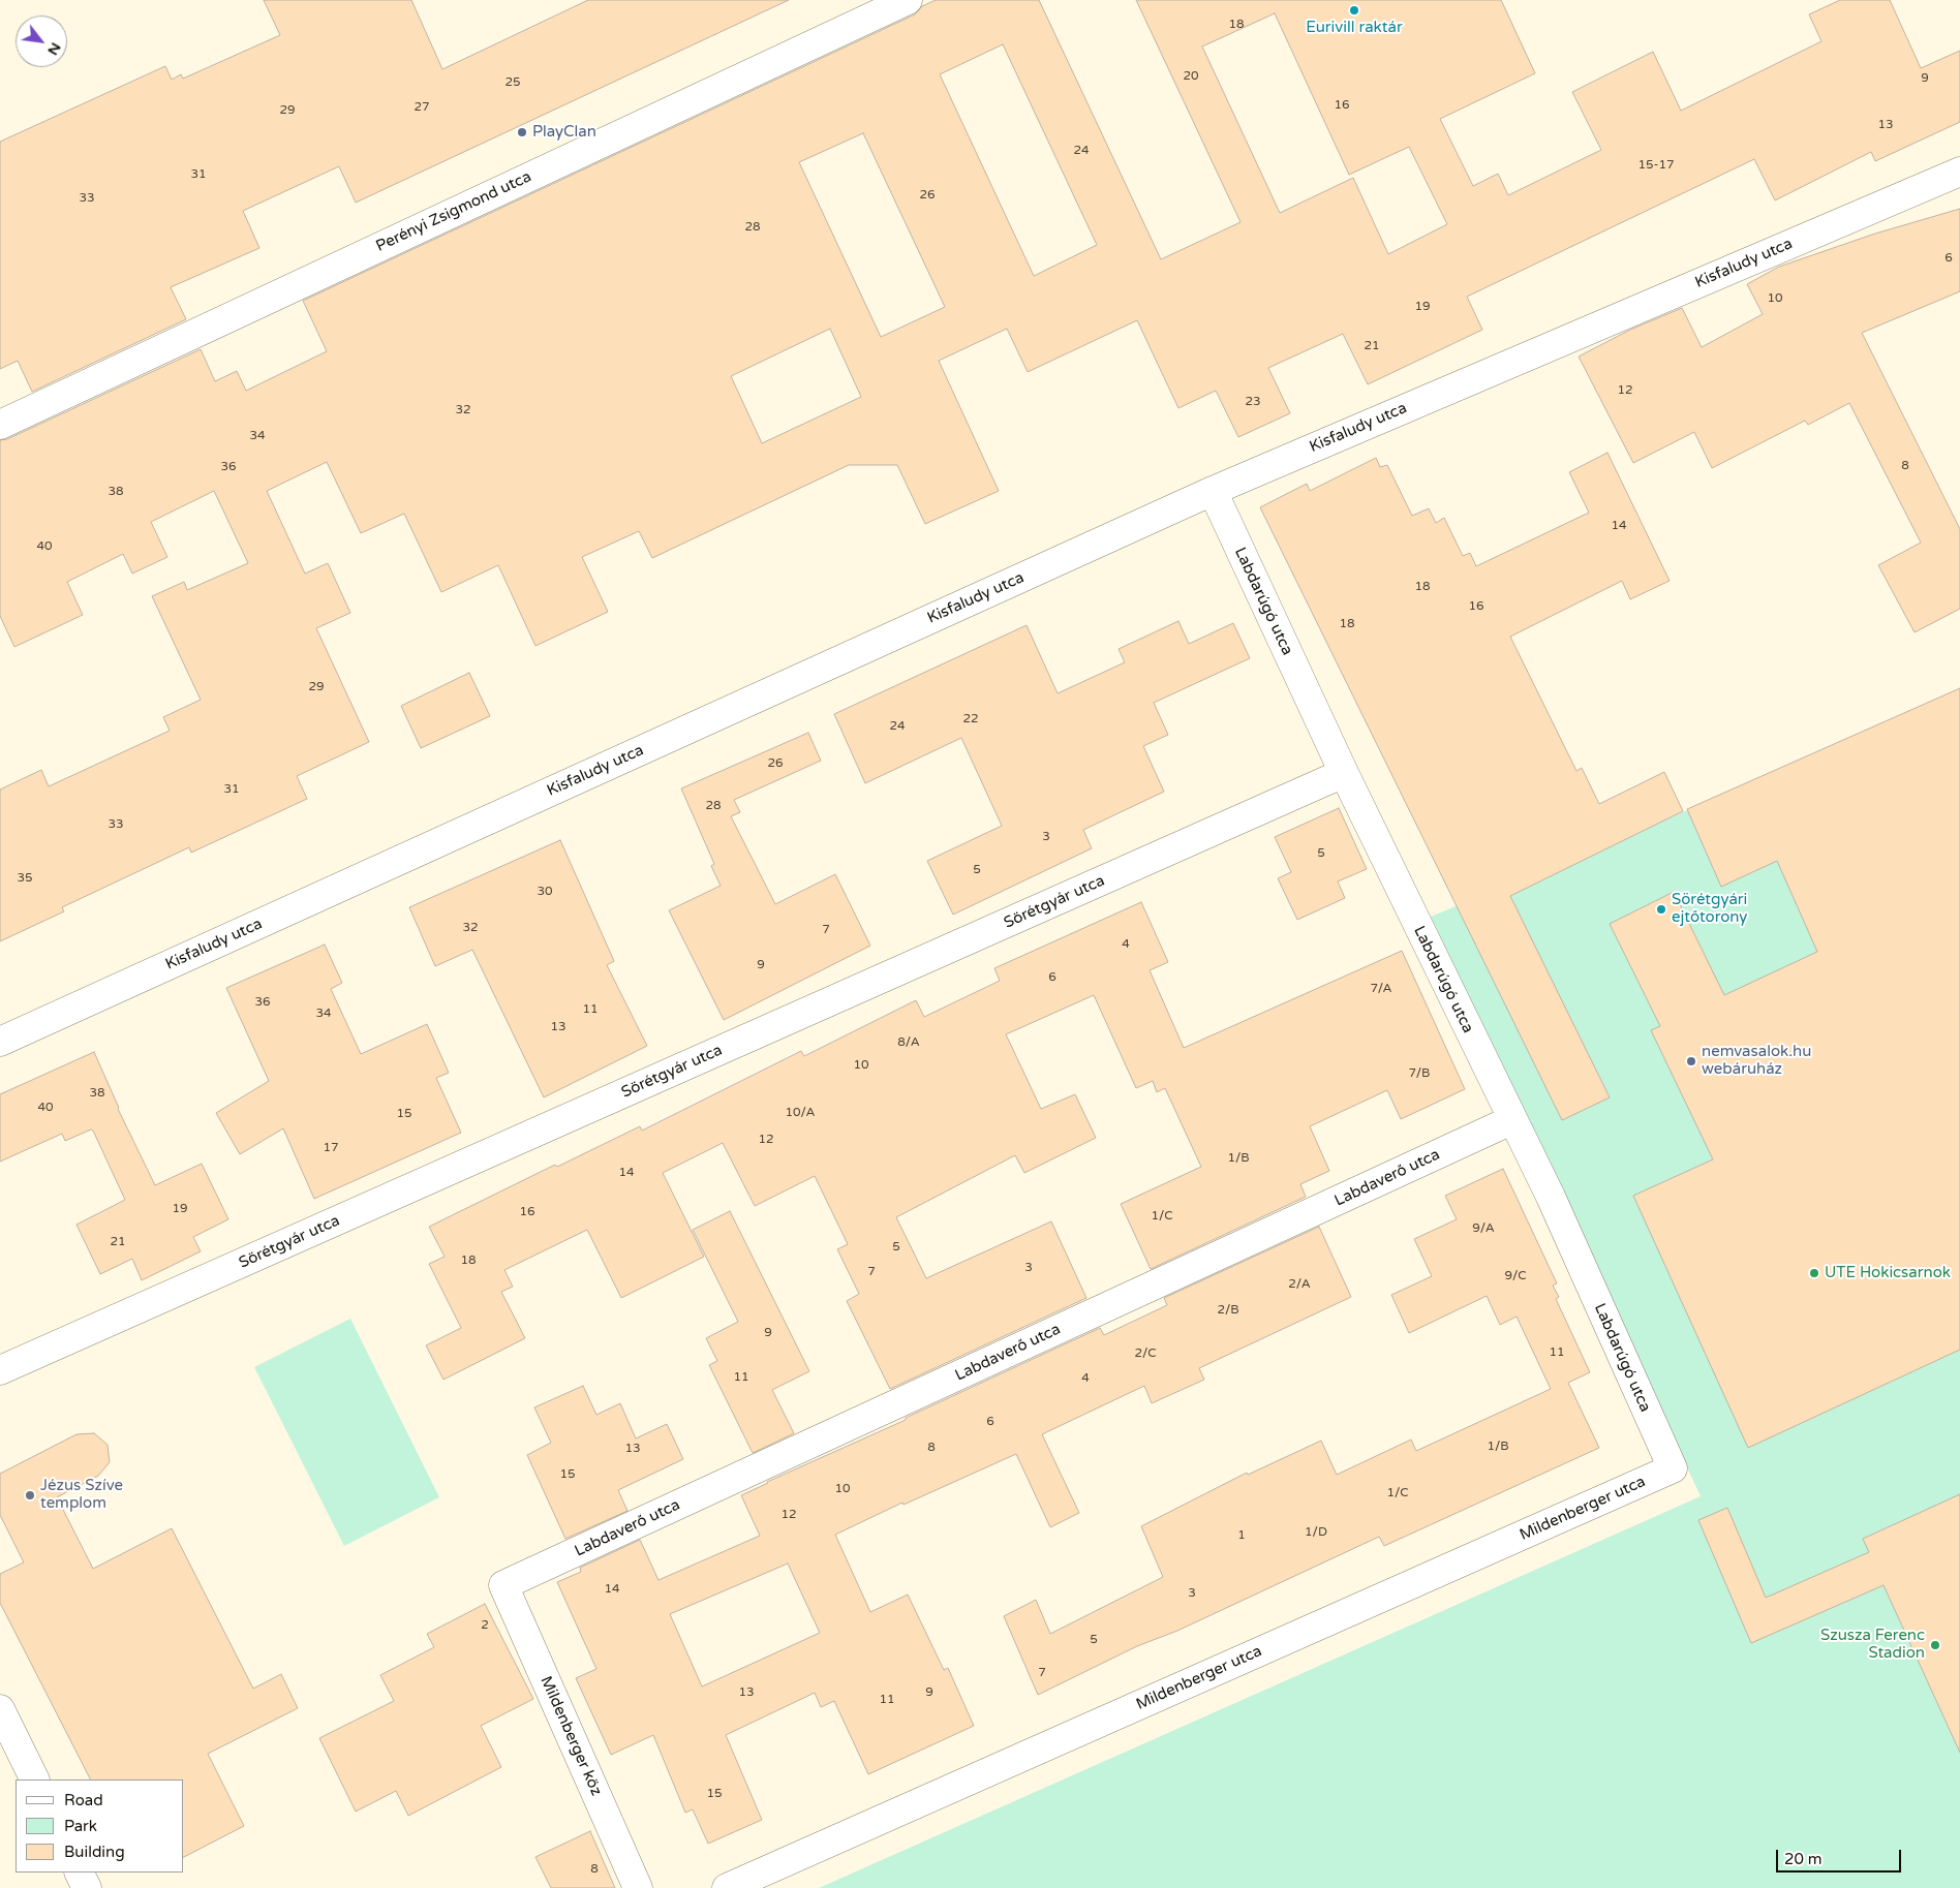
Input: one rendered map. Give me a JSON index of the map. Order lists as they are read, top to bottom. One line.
{"streets":{"street":["Perényi Zsigmond utca","Kisfaludy utca","Labdarúgó utca","Sörétgyár utca","Labdaverő utca","Mildenberger utca","Mildenberger köz"]},"crossings":[["Kisfaludy utca","Labdarúgó utca"],["Labdarúgó utca","Sörétgyár utca"],["Labdarúgó utca","Labdaverő utca"],["Labdarúgó utca","Mildenberger utca"],["Labdaverő utca","Mildenberger köz"]],"places":["Eurivill raktár","PlayClan","Sörétgyári ejtőtorony","nemvasalok.hu webáruház","UTE Hokicsarnok","Jézus Szíve templom","Szusza Ferenc Stadion"],"house_numbers":["18","20","9","25","16","27","29","13","24","15-17","31","26","33","28","6","10","19","21","12","23","32","34","8","36","38","14","40","18","16","18","29","22","24","26","31","28","33","3","5","5","35","30","32","7","4","9","6","7/A","36","11","34","13","8/A","10","7/B","38","40","10/A","15","12","17","1/B","14","19","16","1/C","9/A","21","5","18","3","7","9/C","2/A","2/B","9","11","2/C","11","4","6","1/B","8","13","15","10","1/C","12","1/D","1","14","3","2","5","7","13","9","11","15","8"],"legend":["Road","Park","Building"],"scale_bar":"20 m","north":"bottom right"}
